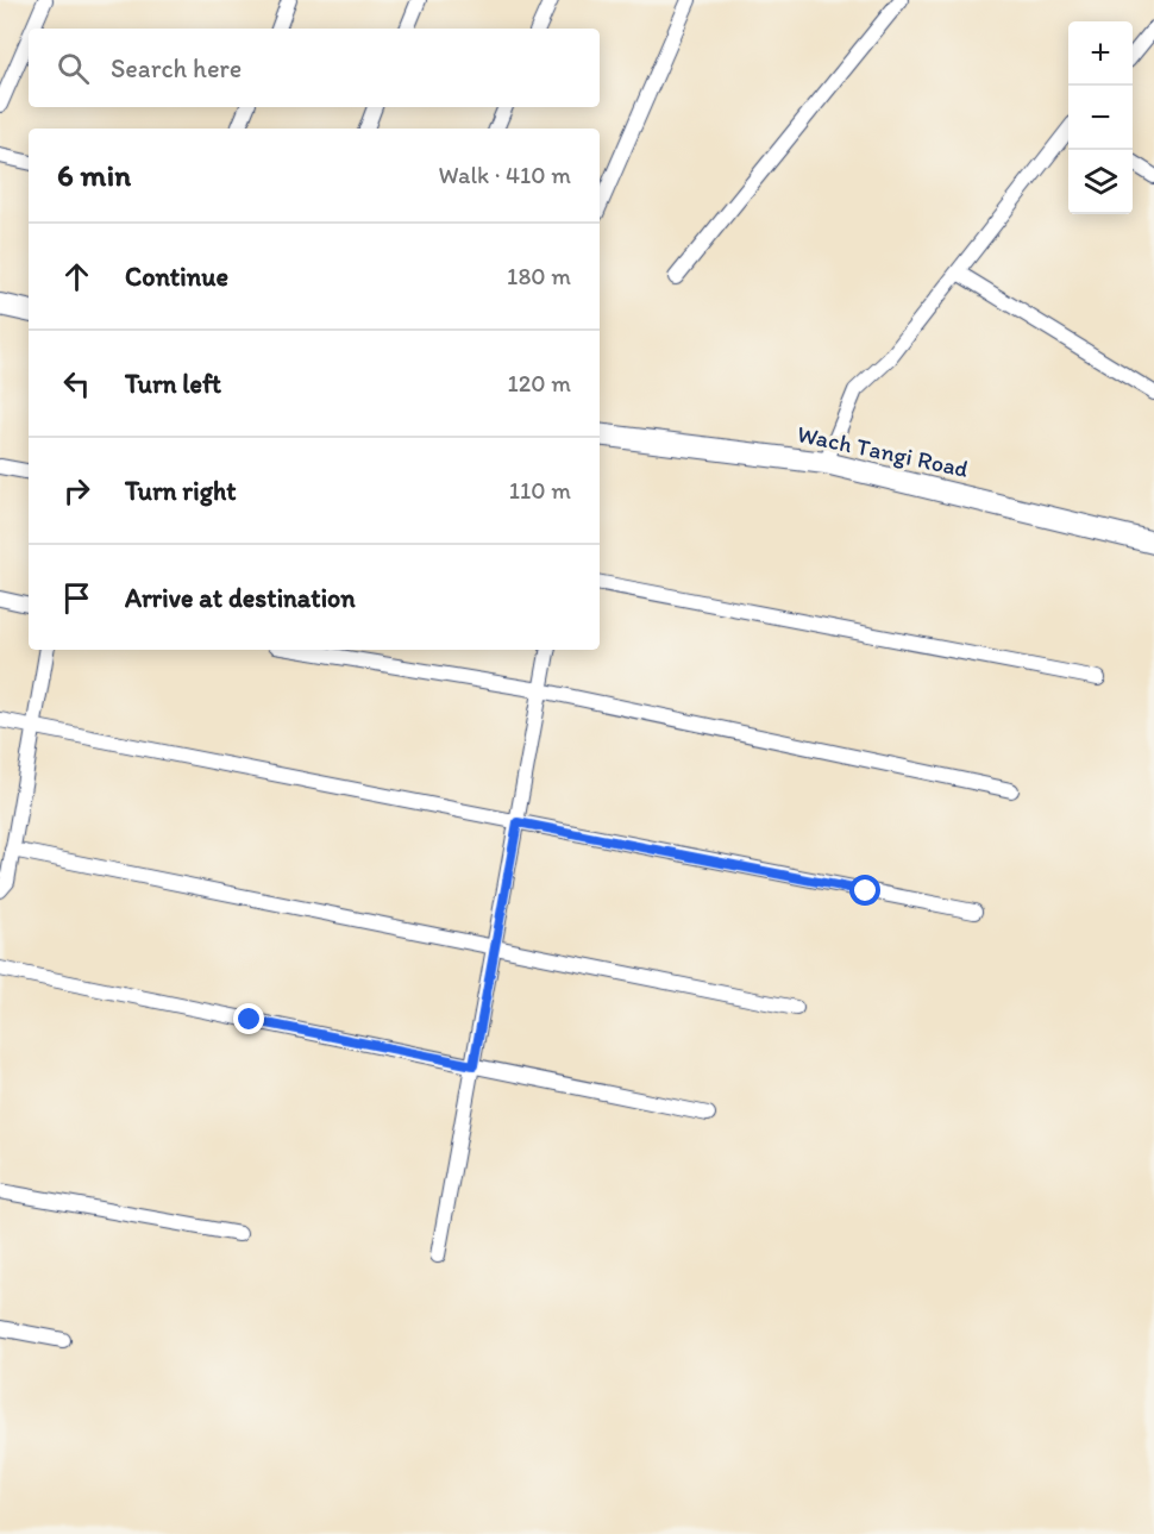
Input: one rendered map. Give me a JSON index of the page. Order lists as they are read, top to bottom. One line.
{"streets":{"main road":["Wach Tangi Road"]},"page":{"map_buttons":["+","−"],"search":"Search here","heading":["6 min","Walk · 410 m"],"list":[["Continue","180 m"],["Turn left","120 m"],["Turn right","110 m"],"Arrive at destination"]}}
